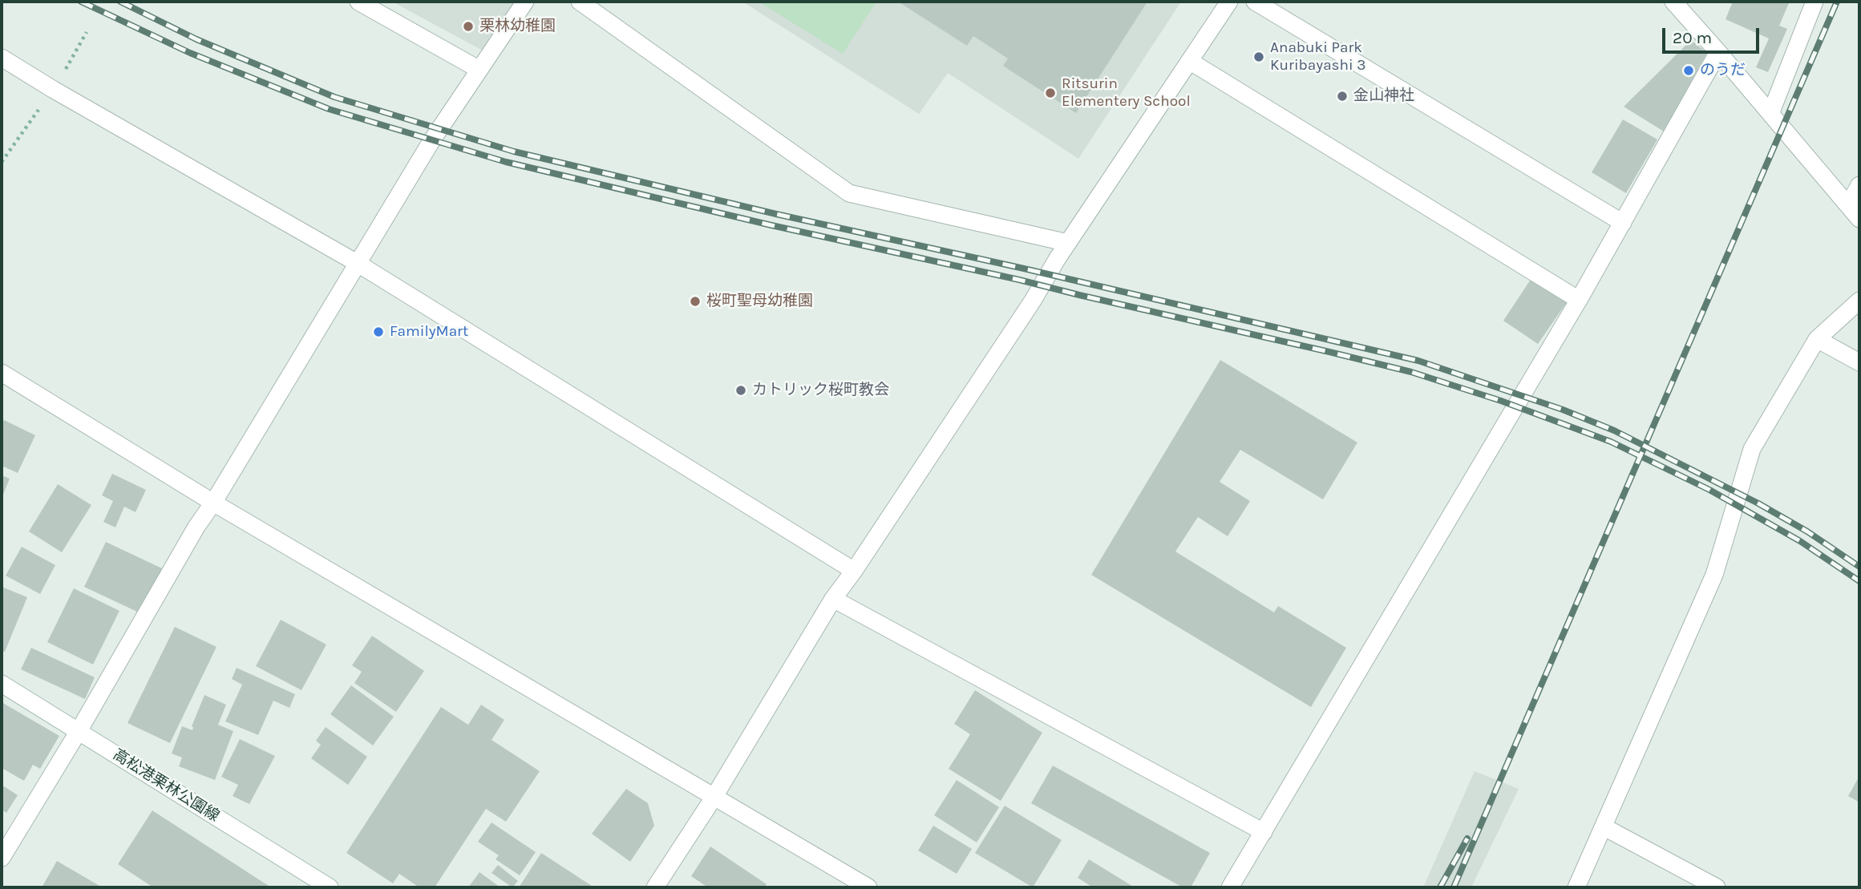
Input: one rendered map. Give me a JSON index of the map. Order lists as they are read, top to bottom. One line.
{"streets":{"street":["高松港栗林公園線"]},"places":["栗林幼稚園","Anabuki Park Kuribayashi 3","のうだ","Ritsurin Elementery School","金山神社","桜町聖母幼稚園","FamilyMart","カトリック桜町教会"],"scale_bar":"20 m"}
